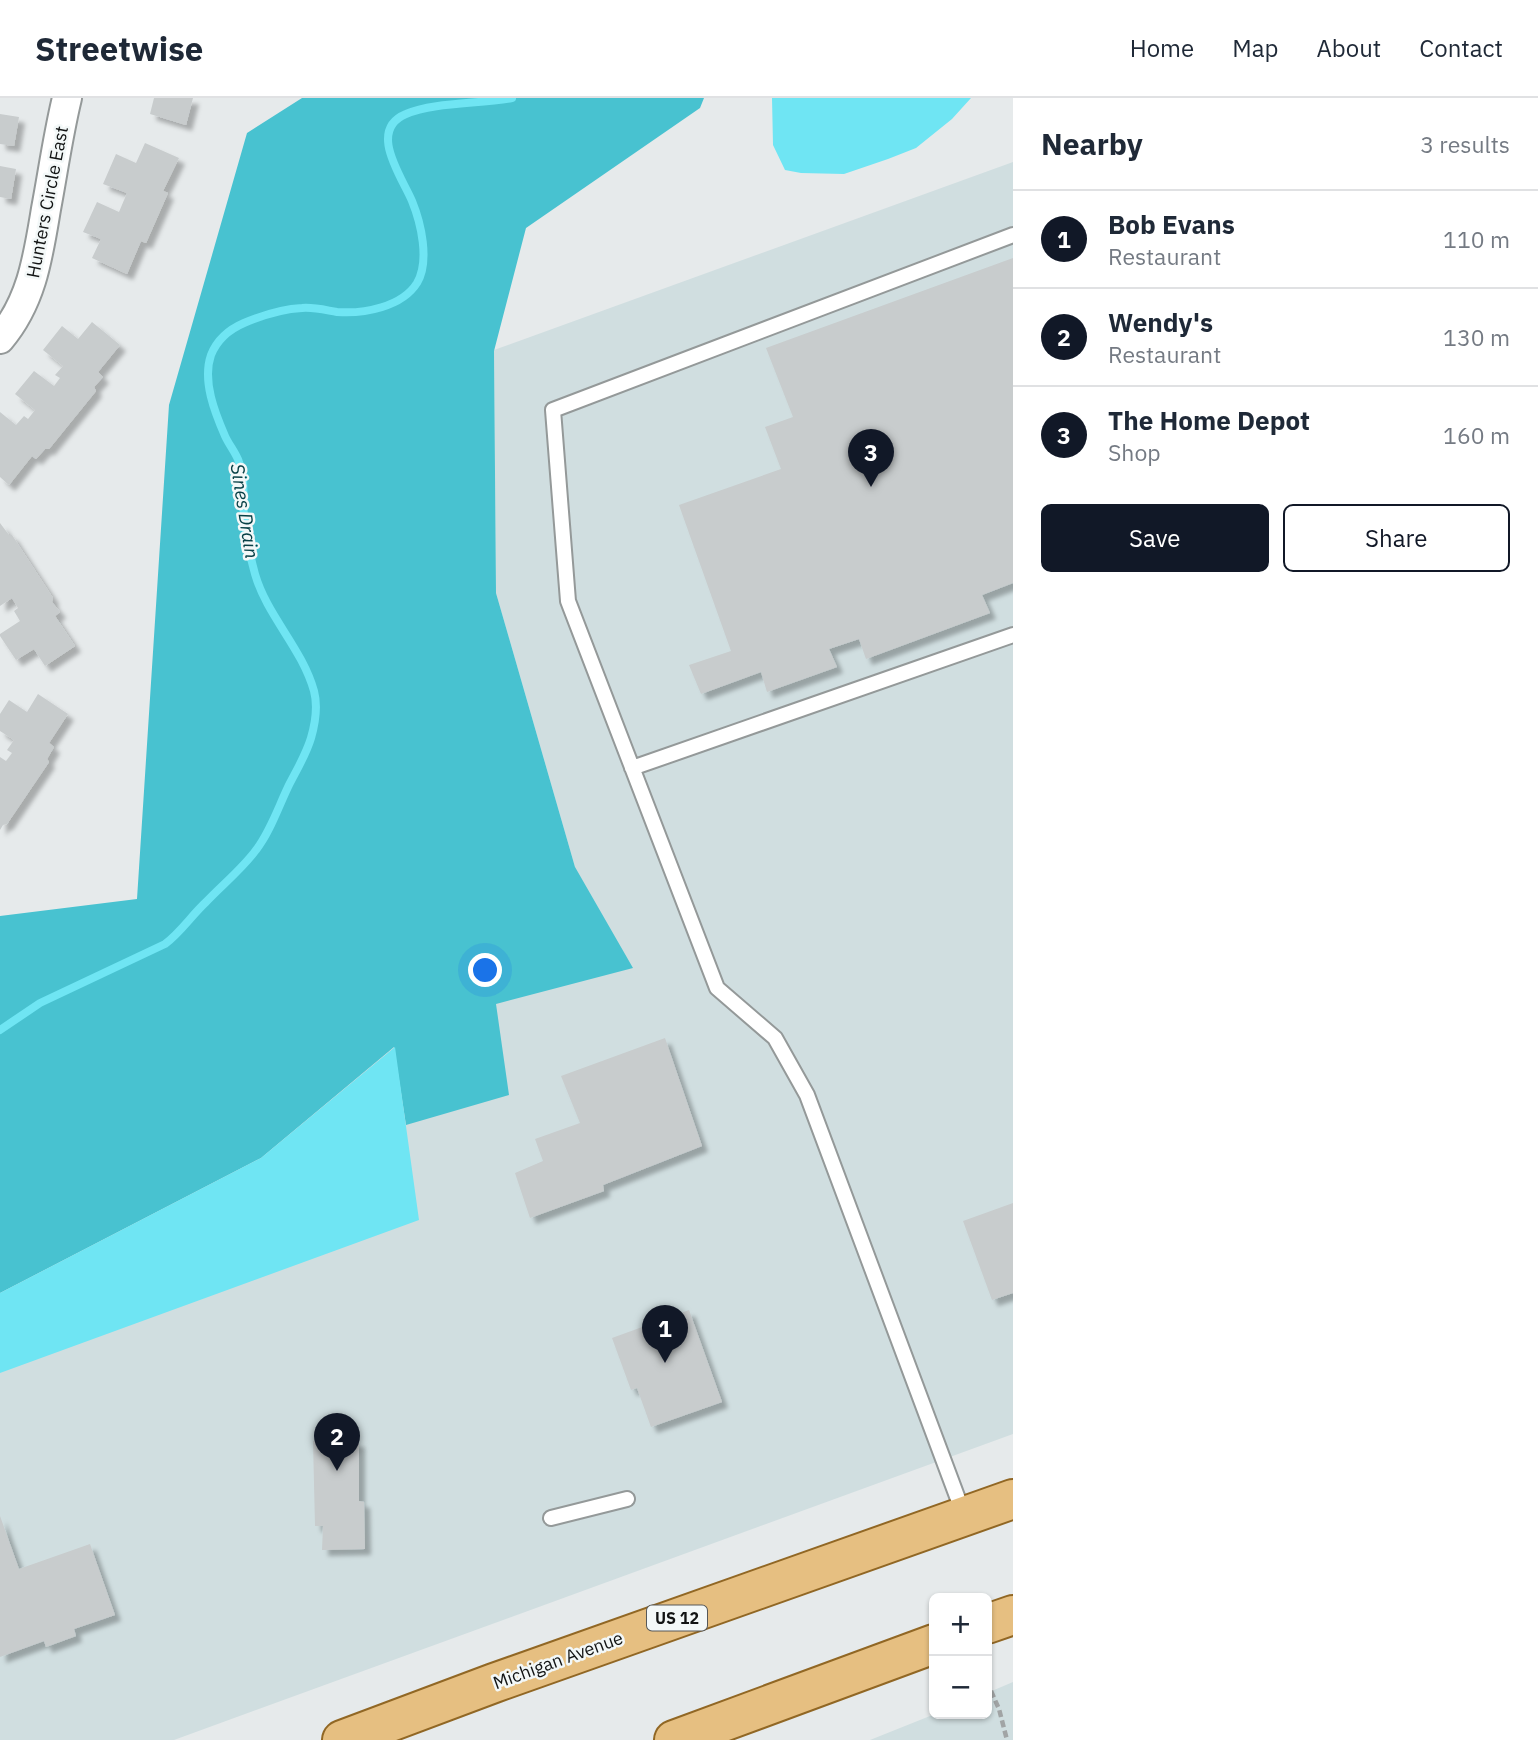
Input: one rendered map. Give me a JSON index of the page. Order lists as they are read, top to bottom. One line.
{"streets":{"main road":["US 12","Michigan Avenue"],"street":["Hunters Circle East"]},"water":["Sines Drain"],"page":{"header":"Streetwise","nav":["Home","Map","About","Contact"],"heading":["Nearby","3 results"],"list":[{"mark":"1","name":"Bob Evans","note":"Restaurant","value":"110 m"},{"mark":"2","name":"Wendy's","note":"Restaurant","value":"130 m"},{"mark":"3","name":"The Home Depot","note":"Shop","value":"160 m"}],"pins":["3","1","2"],"buttons":["Save","Share"],"map_buttons":["+","−"]}}
